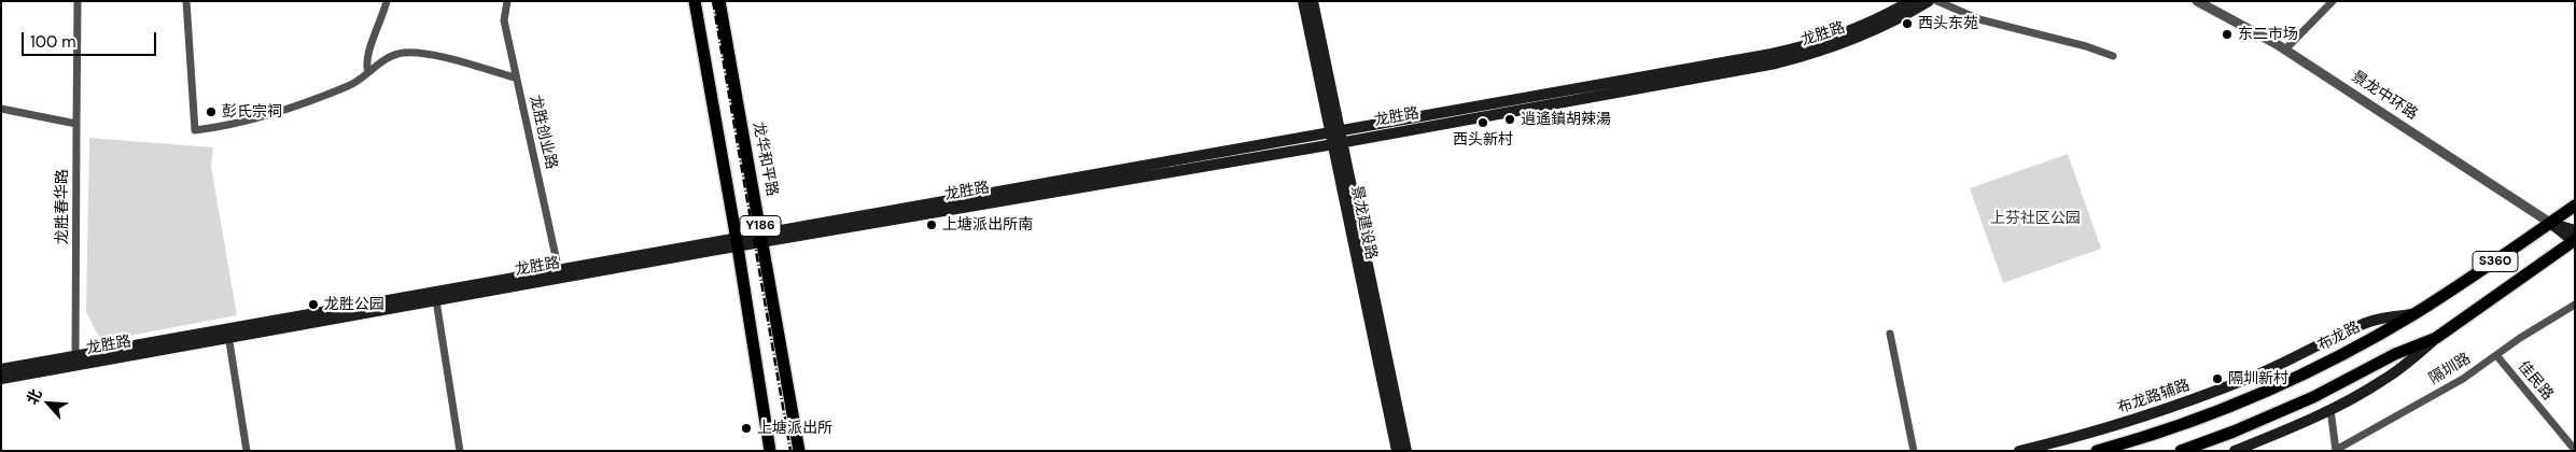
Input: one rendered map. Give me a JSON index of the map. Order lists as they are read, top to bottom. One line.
{"streets":{"main road":["龙胜路","龙华和平路","景龙建设路","Y186","S360","布龙路","布龙路辅路"],"street":["景龙中环路","龙胜创业路","龙胜春华路","隔圳路","佳民路"]},"crossings":[["龙胜路","龙胜创业路"],["龙胜路","龙华和平路"],["龙胜路","龙胜春华路"],["龙胜路","景龙建设路"],["龙胜路","Y186"],["景龙中环路","布龙路"],["布龙路","布龙路辅路"],["隔圳路","佳民路"]],"parks":["上芬社区公园"],"places":["西头东苑","东二市场","彭氏宗祠","逍遙鎮胡辣湯","西头新村","上塘派出所南","龙胜公园","隔圳新村","上塘派出所"],"scale_bar":"100 m","north":"top left"}
